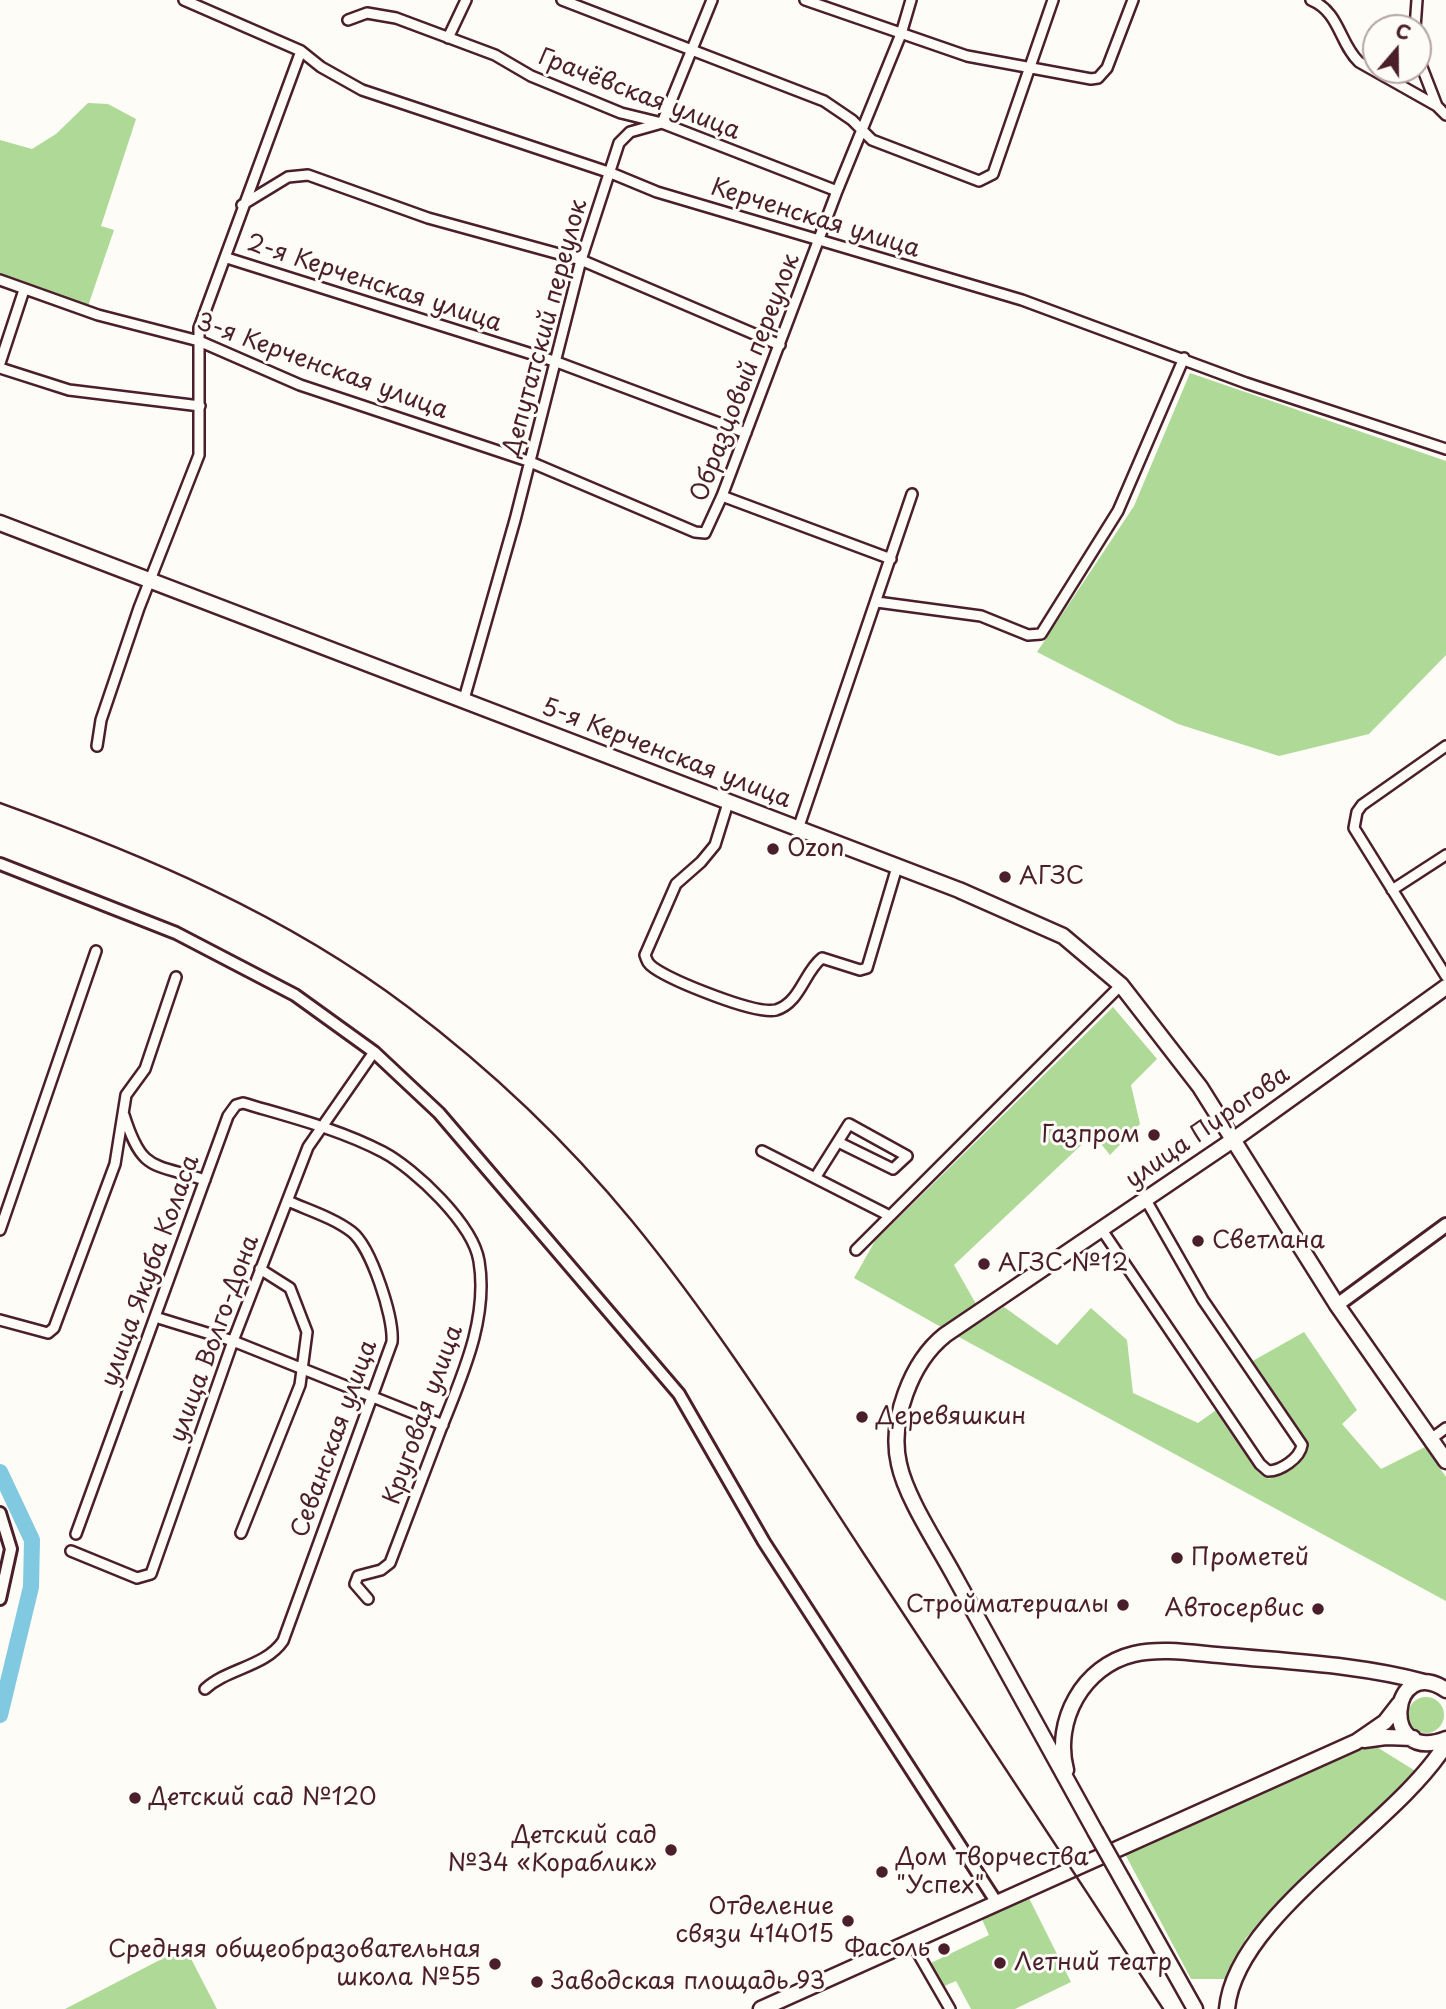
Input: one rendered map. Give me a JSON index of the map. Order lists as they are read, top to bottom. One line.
{"streets":{"main road":["5-я Керченская улица","улица Пирогова"],"street":["Грачёвская улица","Керченская улица","2-я Керченская улица","Депутатский переулок","3-я Керченская улица","Образцовый переулок","улица Якуба Коласа","улица Волго-Дона","Круговая улица","Севанская улица"]},"crossings":[["Грачёвская улица","Депутатский переулок"],["Грачёвская улица","Образцовый переулок"],["Керченская улица","Депутатский переулок"],["Керченская улица","Образцовый переулок"],["2-я Керченская улица","Депутатский переулок"],["2-я Керченская улица","Образцовый переулок"],["Депутатский переулок","3-я Керченская улица"],["Депутатский переулок","5-я Керченская улица"],["3-я Керченская улица","Образцовый переулок"],["5-я Керченская улица","улица Пирогова"],["улица Якуба Коласа","улица Волго-Дона"],["улица Якуба Коласа","Круговая улица"],["улица Волго-Дона","Круговая улица"],["улица Волго-Дона","Севанская улица"]],"places":["Ozon","АГЗС","Газпром","Светлана","АГЗС №12","Деревяшкин","Прометей","Стройматериалы","Автосервис","Детский сад №120","Детский сад №34 «Кораблик»","Дом творчества \"Успех\"","Отделение связи 414015","Фасоль","Летний театр","Средняя общеобразовательная школа №55","Заводская площадь 93"],"north":"top"}
